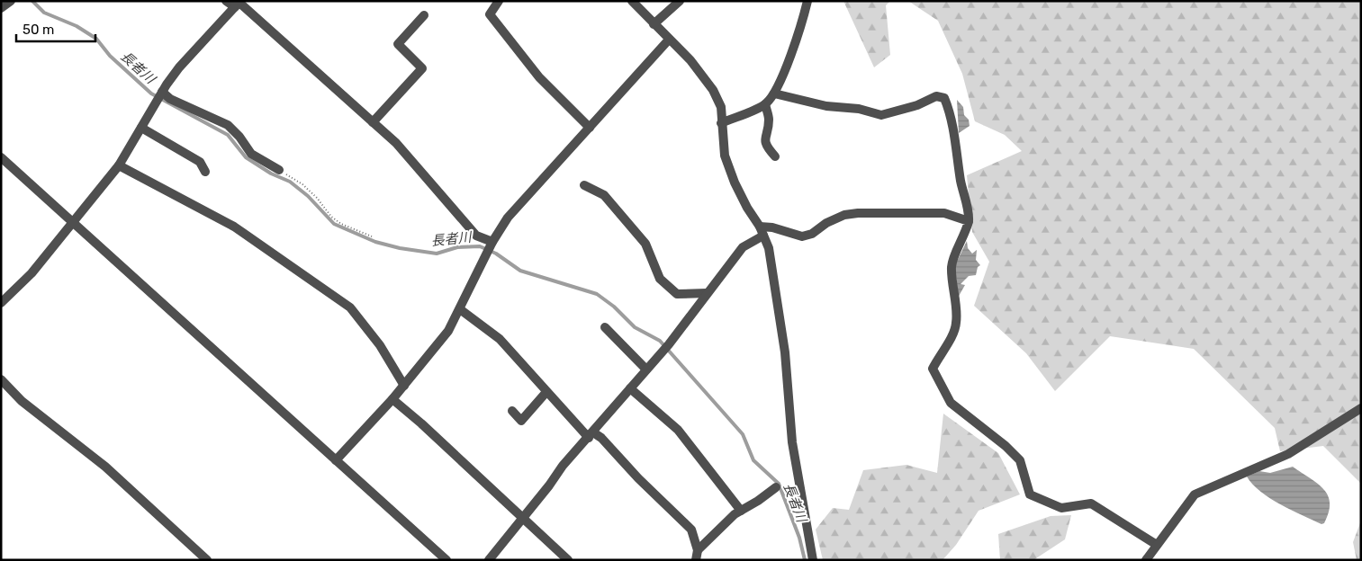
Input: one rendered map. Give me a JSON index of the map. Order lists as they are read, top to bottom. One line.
{"water":["長者川"],"scale_bar":"50 m"}
